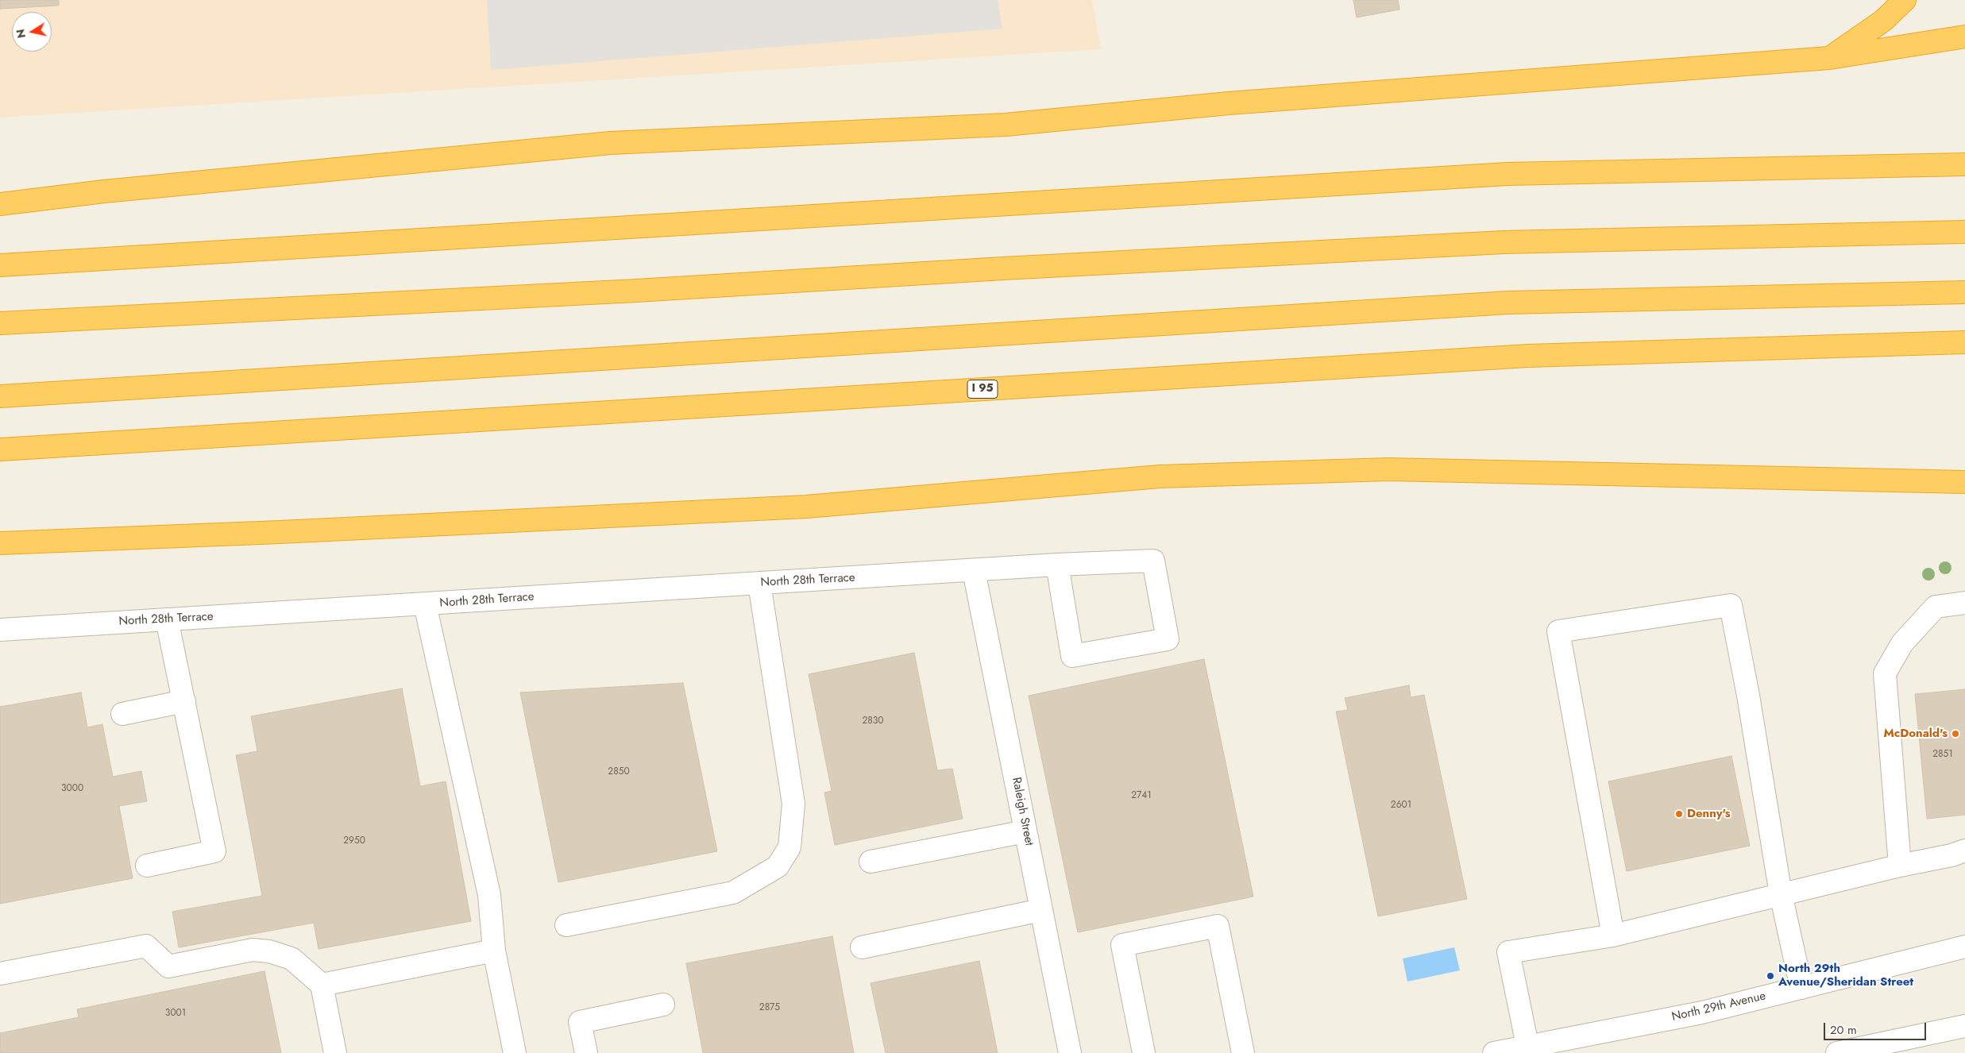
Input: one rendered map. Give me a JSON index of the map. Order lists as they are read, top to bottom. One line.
{"streets":{"highway":["I 95"],"street":["North 28th Terrace","Raleigh Street","North 29th Avenue"]},"crossings":[["North 28th Terrace","Raleigh Street"]],"places":["McDonald's","Denny's","North 29th Avenue/Sheridan Street"],"house_numbers":["2830","2851","2850","3000","2741","2601","2950","2875","3001"],"scale_bar":"20 m","north":"left"}
